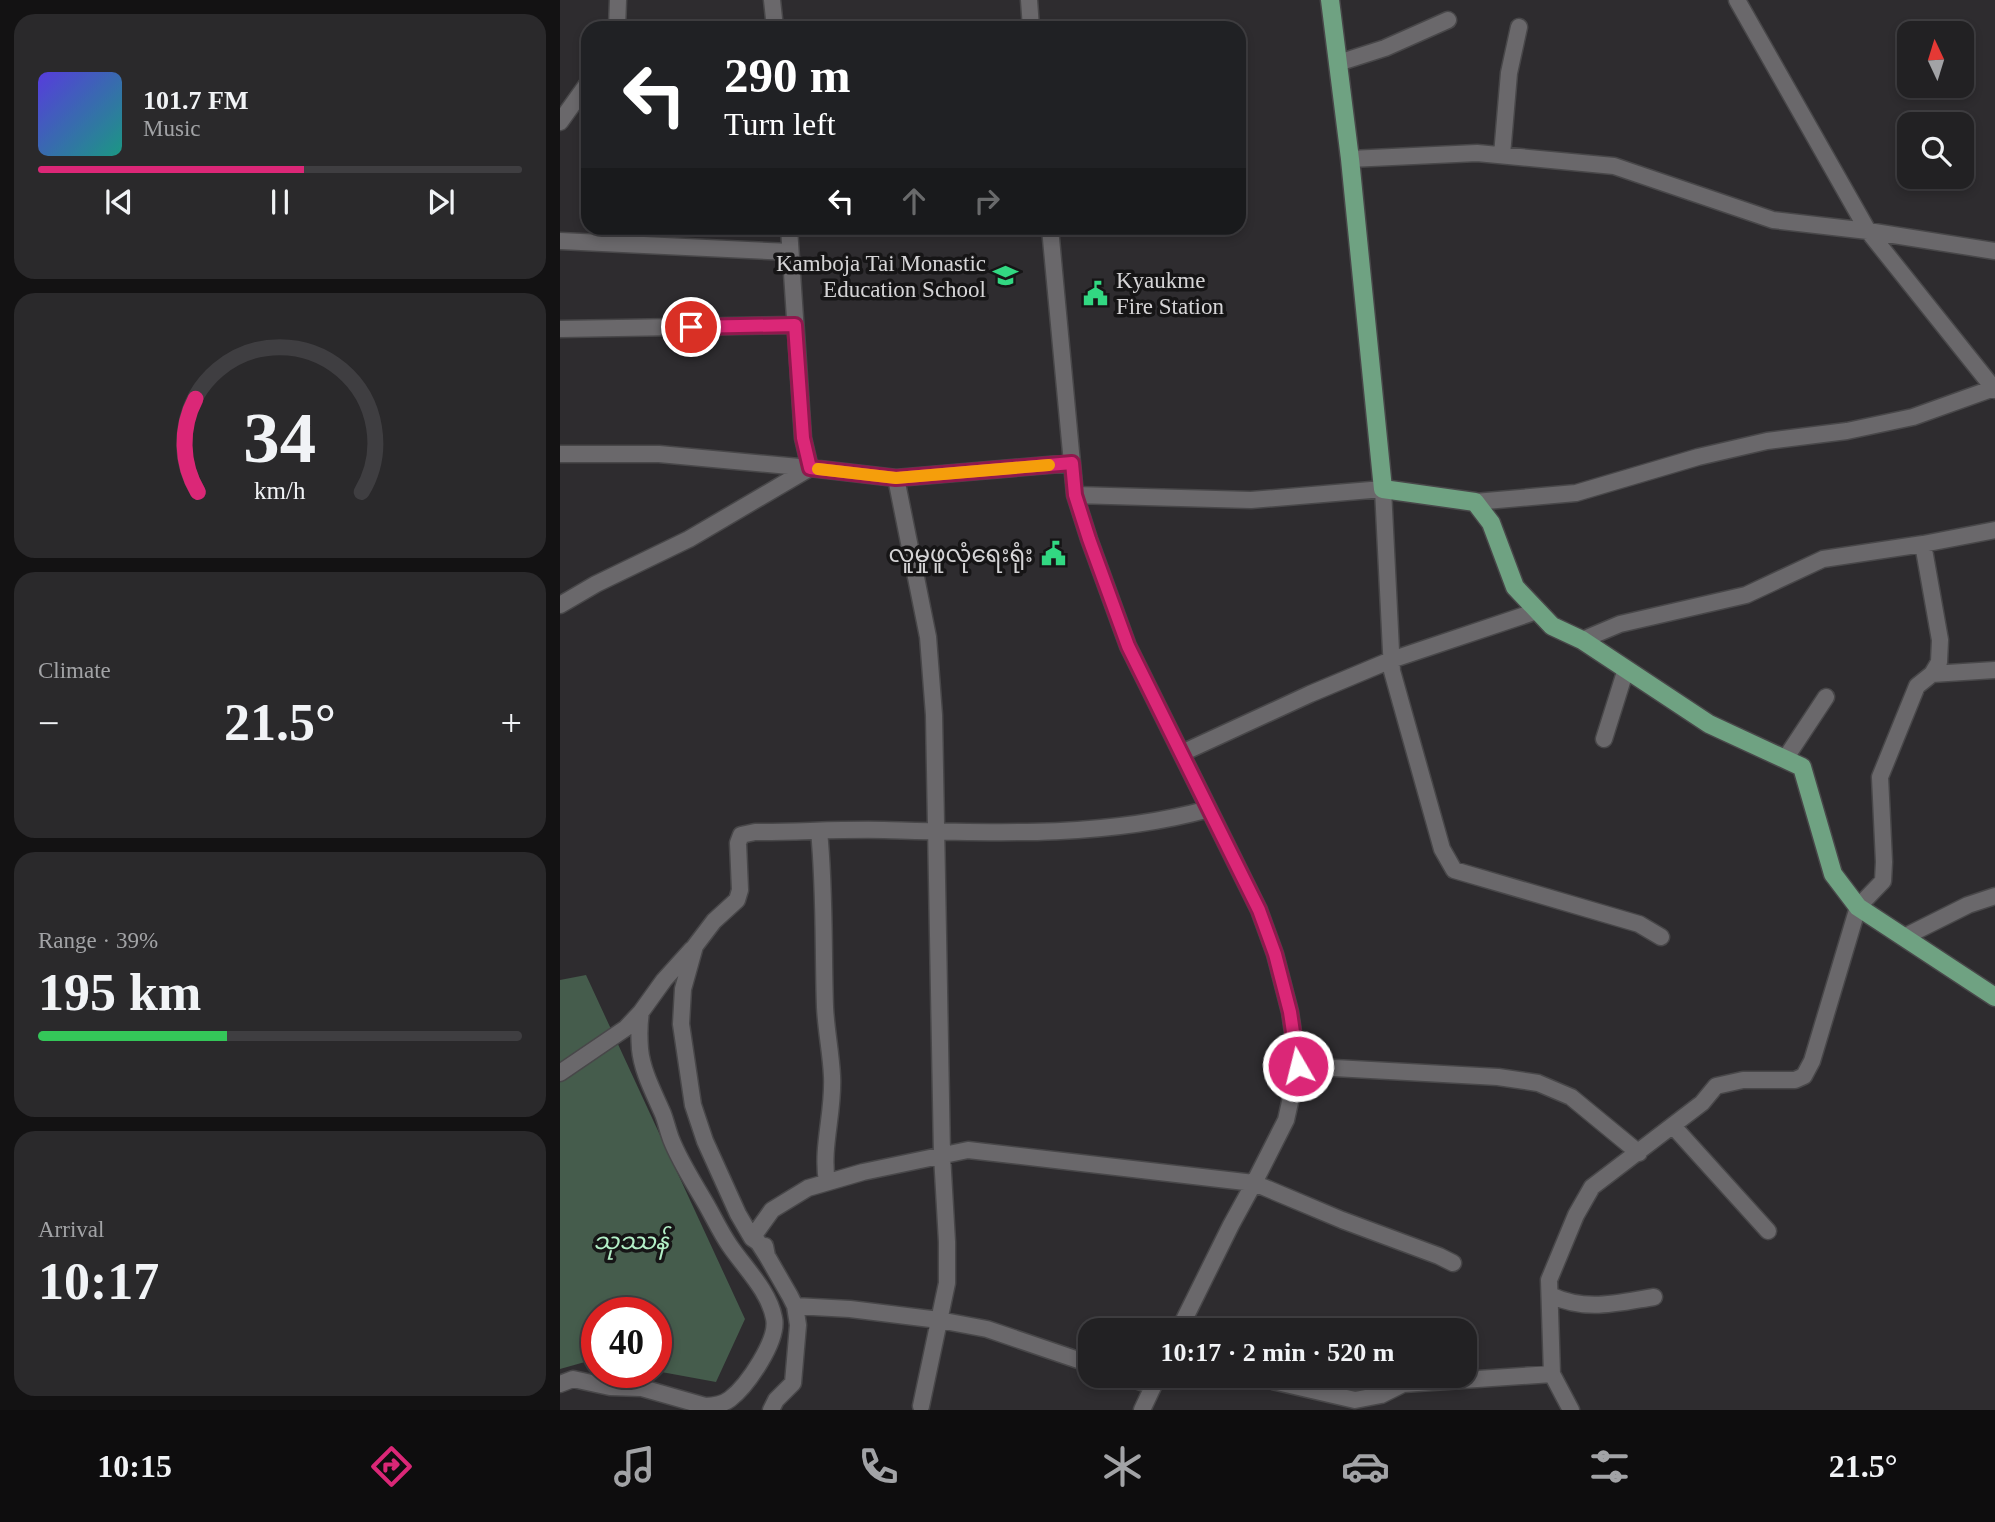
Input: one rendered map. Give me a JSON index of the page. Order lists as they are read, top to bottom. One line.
{"parks":["သုဿန်"],"places":{"school or university":["Kamboja Tai Monastic Education School"],"public building":["Kyaukme Fire Station","လူမှုဖူလုံရေးရုံး"]},"north":"top","page":{"turn":["290 m","Turn left"],"song":["101.7 FM","Music"],"tile":["Climate",["Range · 39%","195 km"],["Arrival","10:17"]],"heat":["−","21.5°","+"],"limit":"40","trip":"10:17 · 2 min · 520 m","tabs":["10:15","21.5°"],"gauge":["34","km/h"]}}
